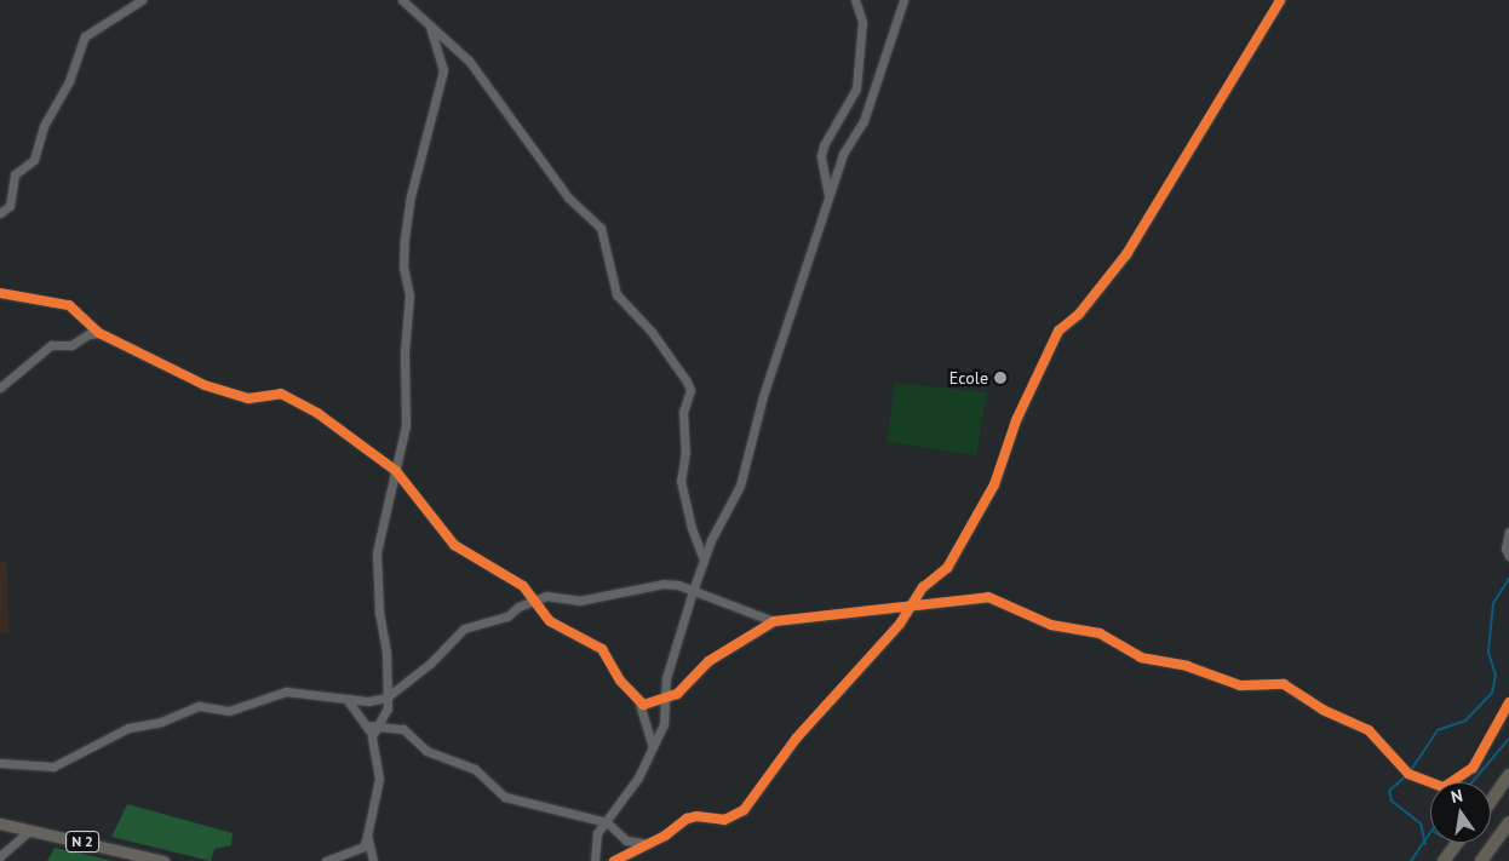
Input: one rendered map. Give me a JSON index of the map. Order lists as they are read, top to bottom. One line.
{"streets":{"main road":["N 2"]},"places":["Ecole"],"north":"top"}
